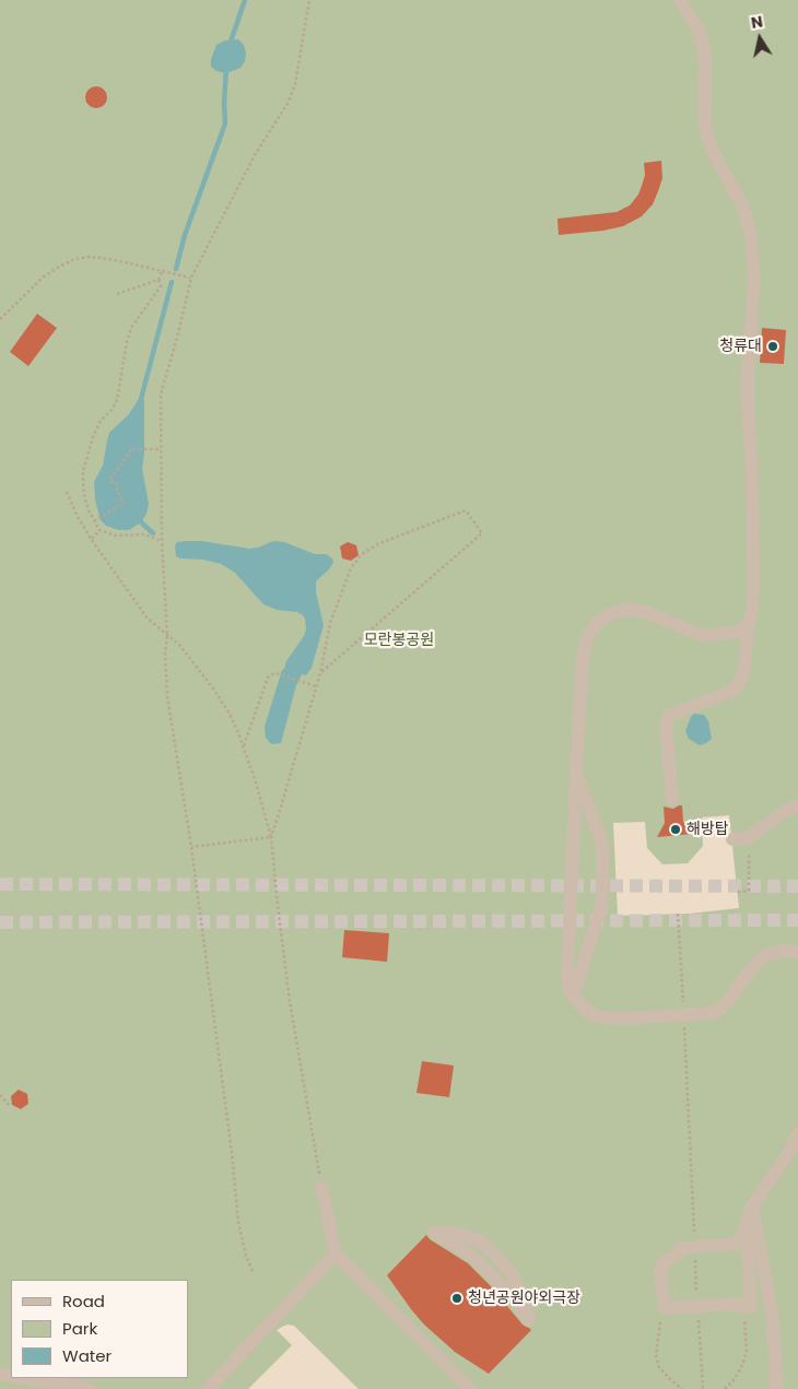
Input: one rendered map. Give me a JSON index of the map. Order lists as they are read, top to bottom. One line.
{"parks":["모란봉공원"],"places":["청류대","해방탑","청년공원야외극장"],"legend":["Road","Park","Water"],"north":"top"}
